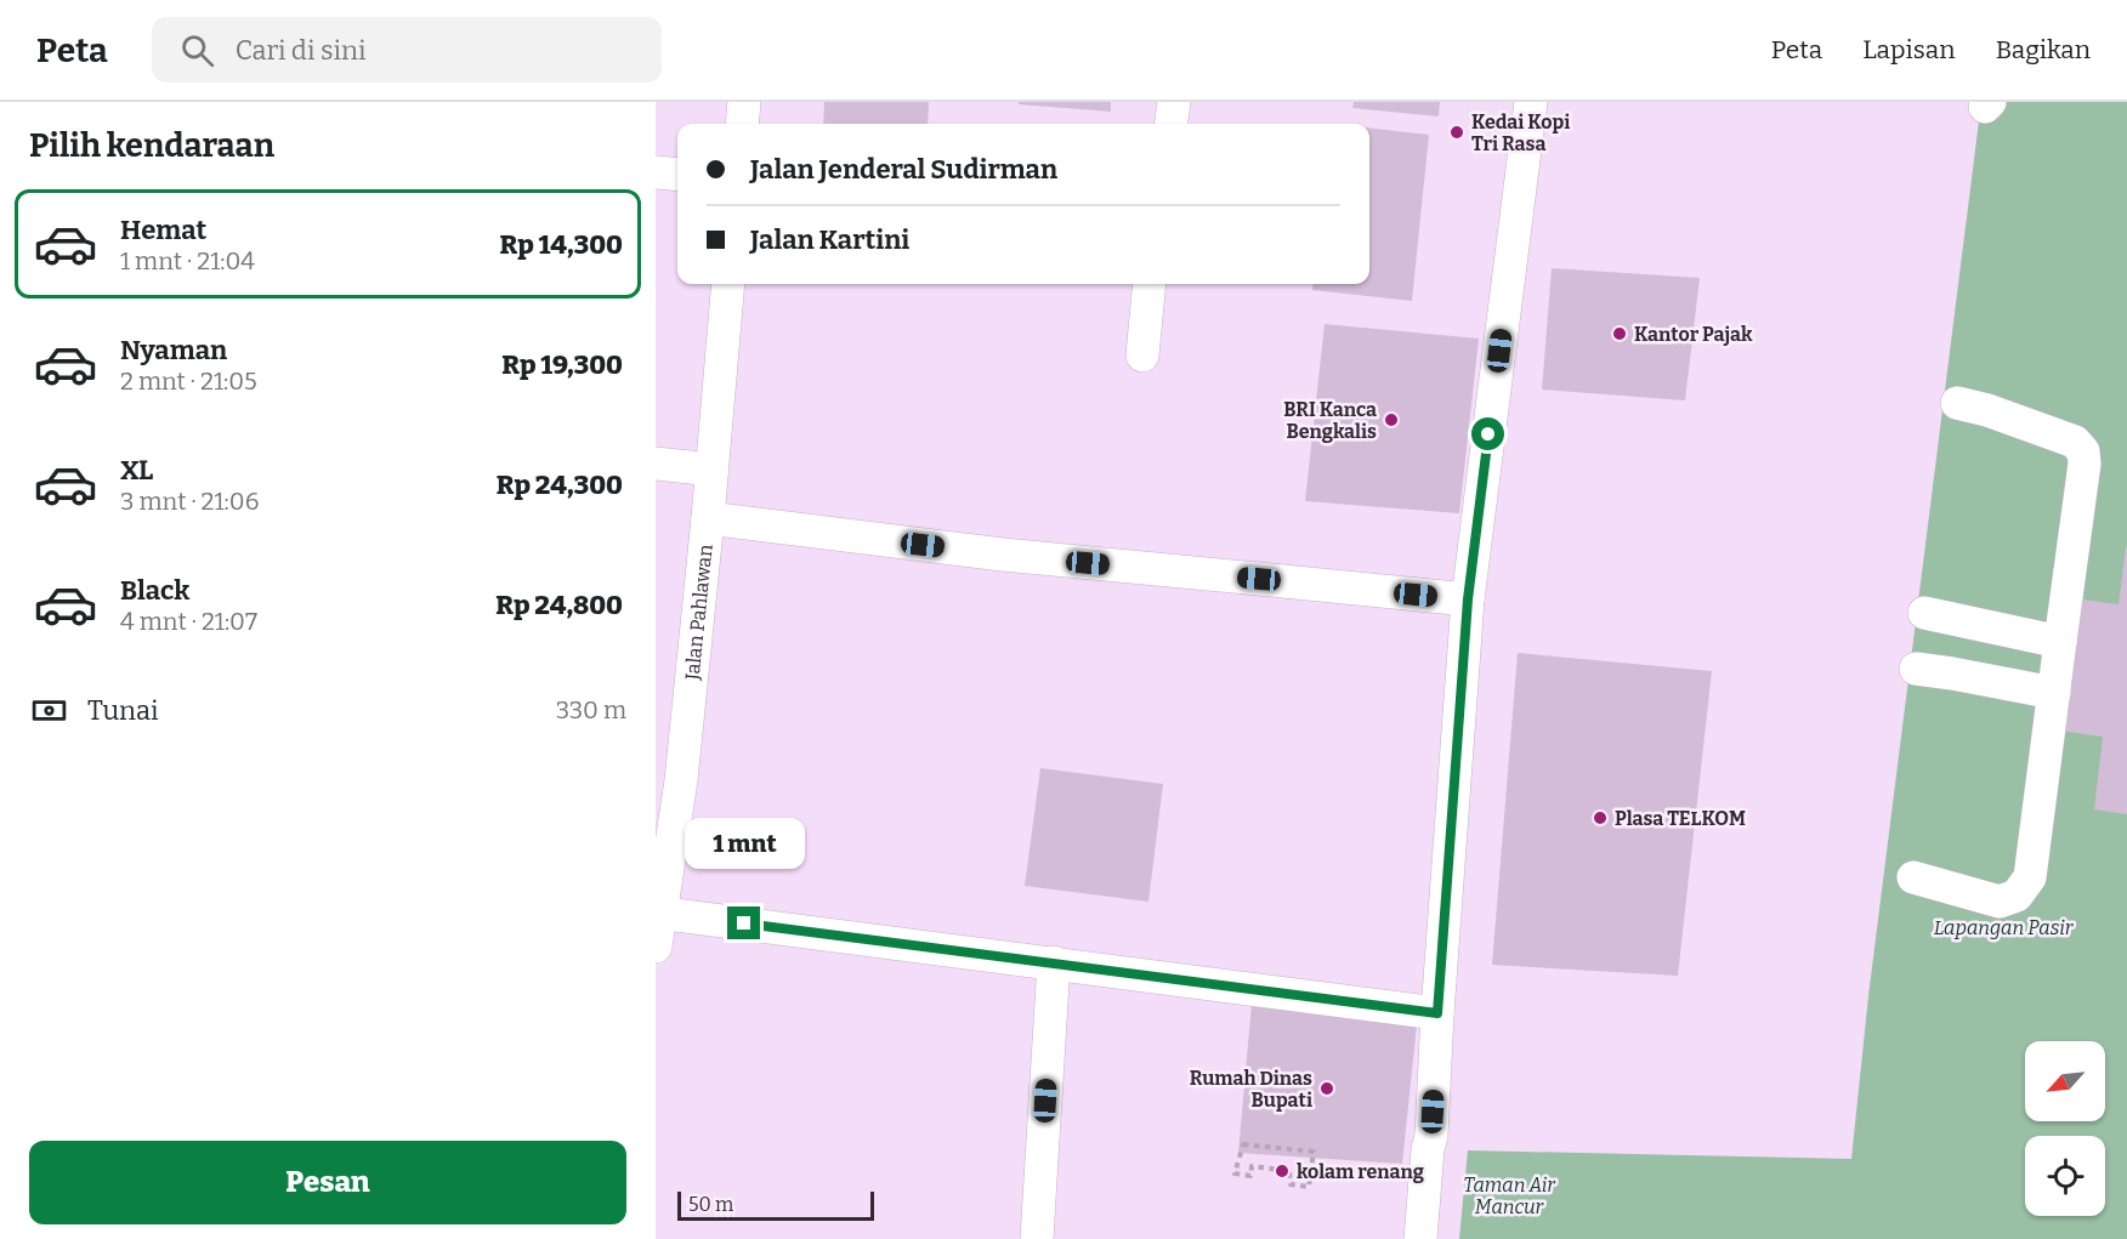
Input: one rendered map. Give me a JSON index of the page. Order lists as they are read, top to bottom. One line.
{"streets":{"street":["Jalan Pahlawan"]},"parks":["Lapangan Pasir","Taman Air Mancur"],"places":["Kedai Kopi Tri Rasa","Kantor Pajak","BRI Kanca Bengkalis","Plasa TELKOM","Rumah Dinas Bupati","kolam renang"],"scale_bar":"50 m","north":"bottom left","page":{"header":"Peta","search":"Cari di sini","nav":["Peta","Lapisan","Bagikan"],"heading":"Pilih kendaraan","banner":["Jalan Jenderal Sudirman","Jalan Kartini"],"list":[{"name":"Hemat","note":"1 mnt · 21:04","value":"Rp 14,300"},{"name":"Nyaman","note":"2 mnt · 21:05","value":"Rp 19,300"},{"name":"XL","note":"3 mnt · 21:06","value":"Rp 24,300"},{"name":"Black","note":"4 mnt · 21:07","value":"Rp 24,800"}],"pay":["Tunai","330 m"],"bubble":"1 mnt","buttons":"Pesan","scale":"50 m"}}
